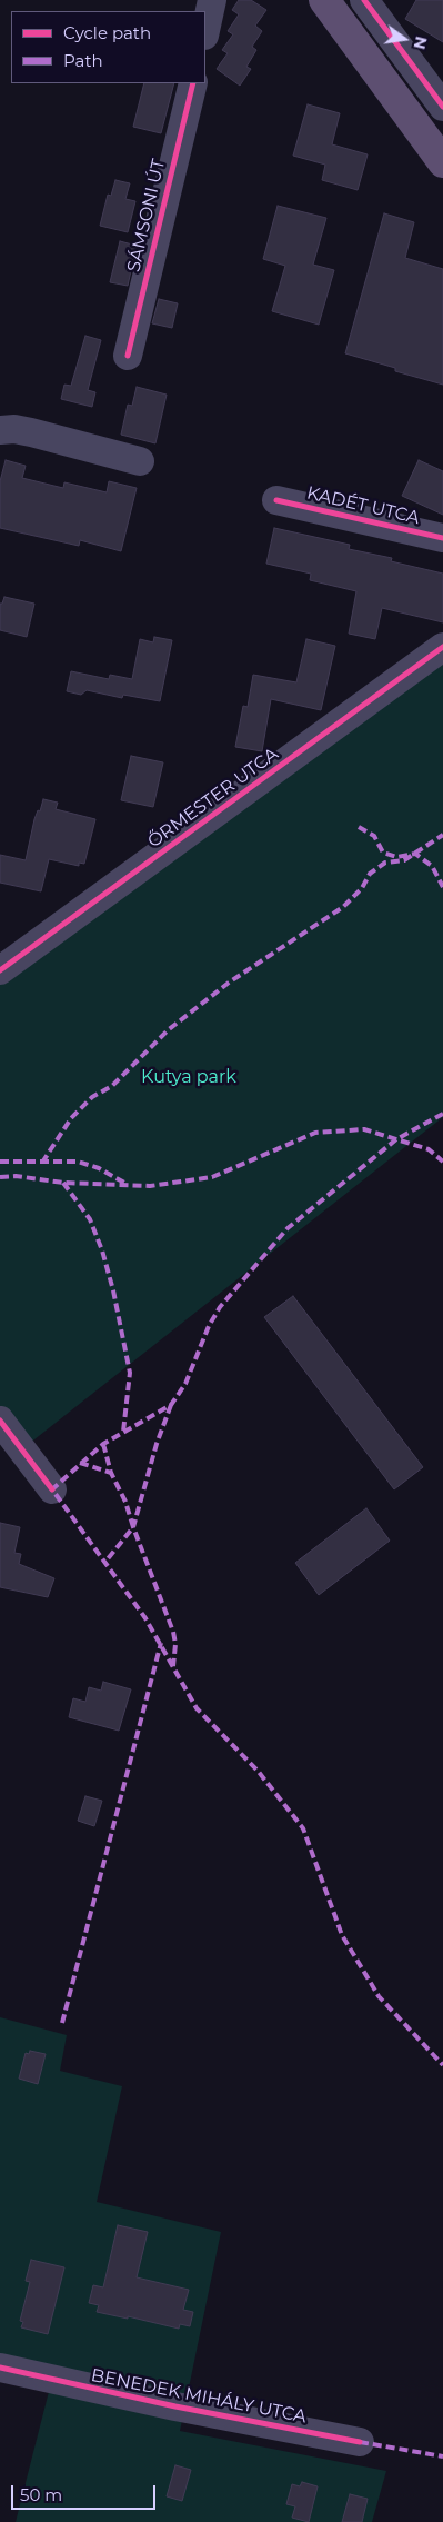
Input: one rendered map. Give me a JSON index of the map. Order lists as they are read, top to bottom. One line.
{"streets":{"street":["SÁMSONI ÚT","KADÉT UTCA","ŐRMESTER UTCA","BENEDEK MIHÁLY UTCA"]},"parks":["Kutya park"],"legend":["Cycle path","Path"],"scale_bar":"50 m","north":"right"}
